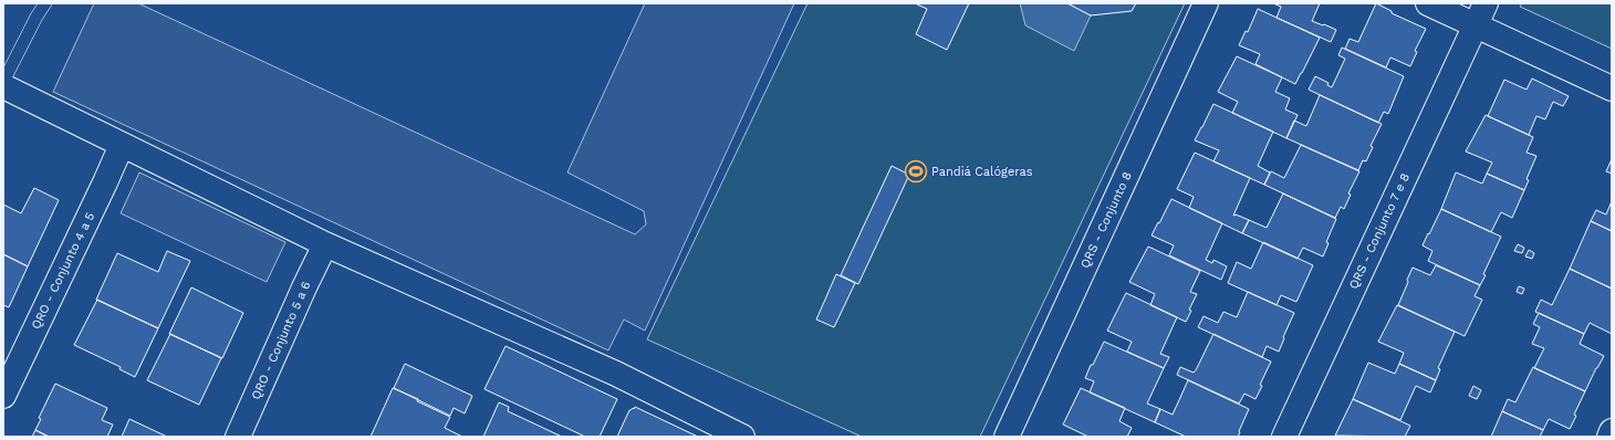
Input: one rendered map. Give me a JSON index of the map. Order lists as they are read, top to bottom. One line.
{"streets":{"street":["QRS - Conjunto 8","QRS - Conjunto 7 e 8","QRO - Conjunto 4 a 5","QRO - Conjunto 5 a 6"]},"places":{"sports":["Pandiá Calógeras"]}}
